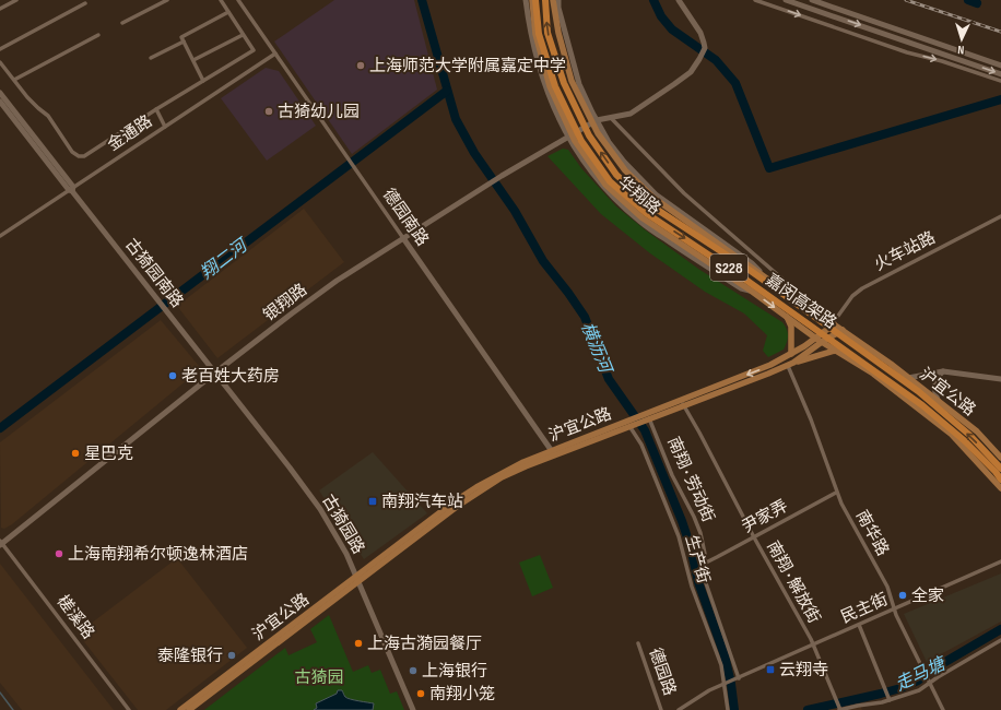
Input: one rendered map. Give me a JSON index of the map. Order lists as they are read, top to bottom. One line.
{"streets":{"highway":["S228","嘉闵高架路"],"main road":["华翔路","沪宜公路"],"street":["金通路","德园南路","火车站路","古猗园南路","银翔路","南翔 • 劳动街","尹家弄","古猗园路","南华路","生产街","南翔 • 解放街","民主街","槎溪路","德园路"]},"crossings":[["金通路","德园南路"],["金通路","古猗园南路"],["华翔路","火车站路"],["华翔路","沪宜公路"],["德园南路","银翔路"],["德园南路","沪宜公路"],["火车站路","沪宜公路"],["古猗园南路","银翔路"],["古猗园南路","古猗园路"],["银翔路","古猗园路"],["银翔路","槎溪路"],["沪宜公路","南翔 • 劳动街"],["沪宜公路","古猗园路"],["沪宜公路","南华路"],["沪宜公路","生产街"],["沪宜公路","南翔 • 解放街"],["南翔 • 劳动街","尹家弄"],["南翔 • 劳动街","民主街"],["尹家弄","南华路"],["尹家弄","南翔 • 解放街"],["南华路","民主街"],["生产街","民主街"],["南翔 • 解放街","民主街"]],"water":["翔二河","横沥河","走马塘"],"parks":["古猗园"],"places":{"other":["上海师范大学附属嘉定中学","古猗幼儿园","老百姓大药房","星巴克","上海南翔希尔顿逸林酒店","全家","上海古漪园餐厅","泰隆银行","上海银行","南翔小笼"],"transit":["南翔汽车站","云翔寺"]},"north":"bottom"}
